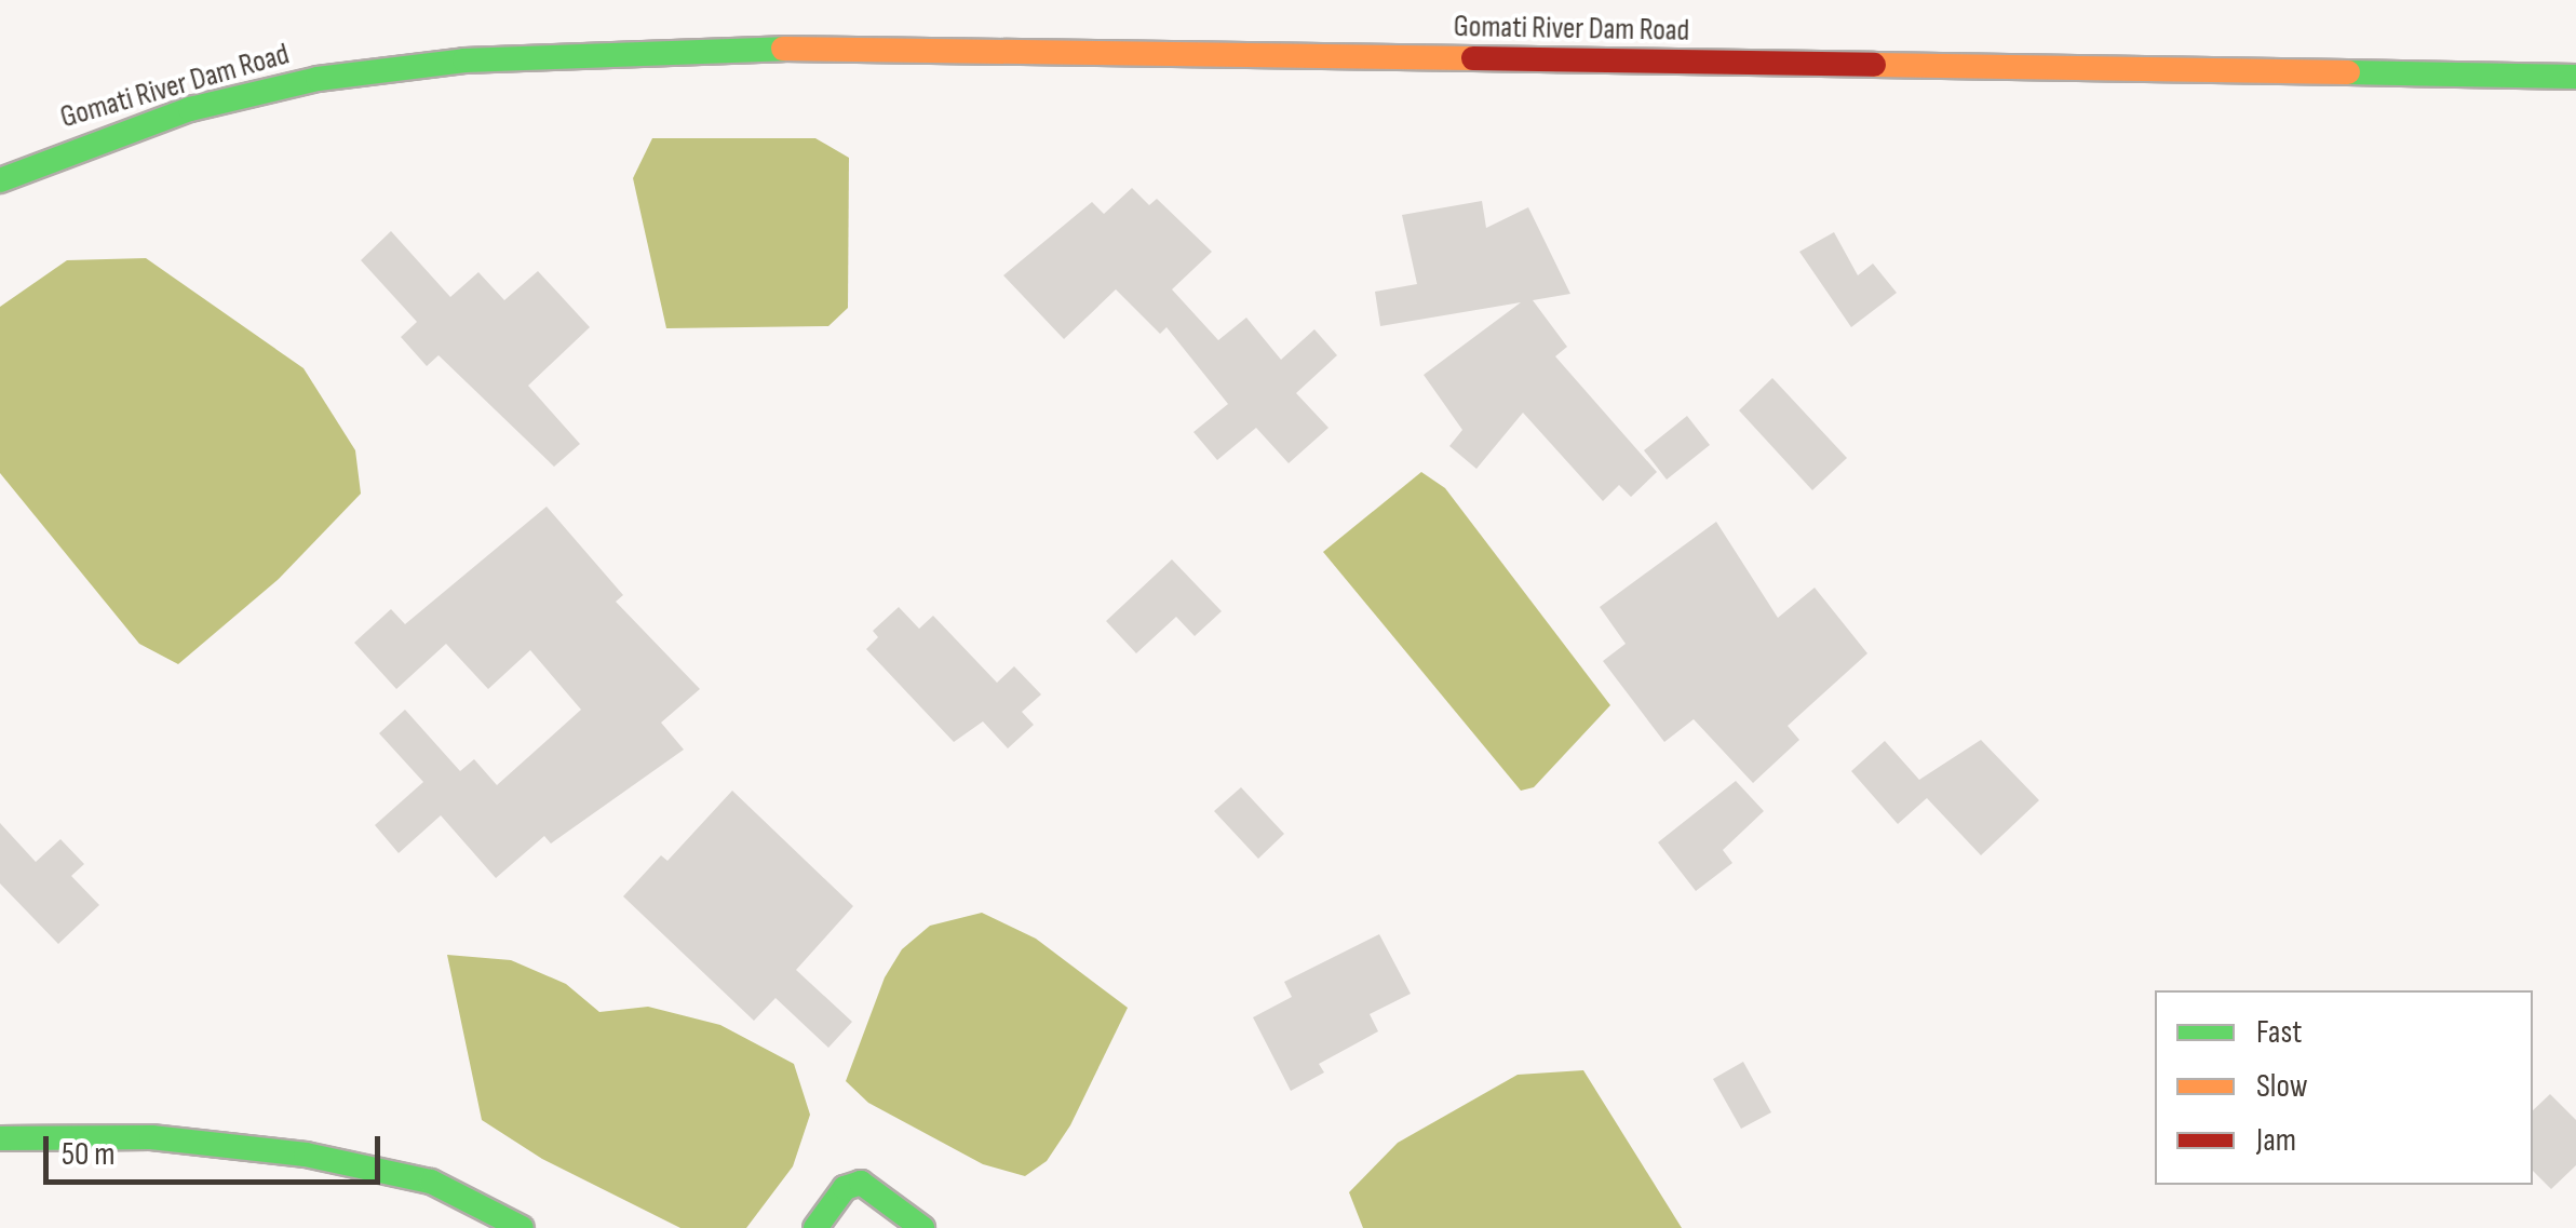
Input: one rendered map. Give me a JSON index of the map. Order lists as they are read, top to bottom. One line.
{"streets":{"main road":["Gomati River Dam Road"]},"legend":["Fast","Slow","Jam"],"scale_bar":"50 m"}
